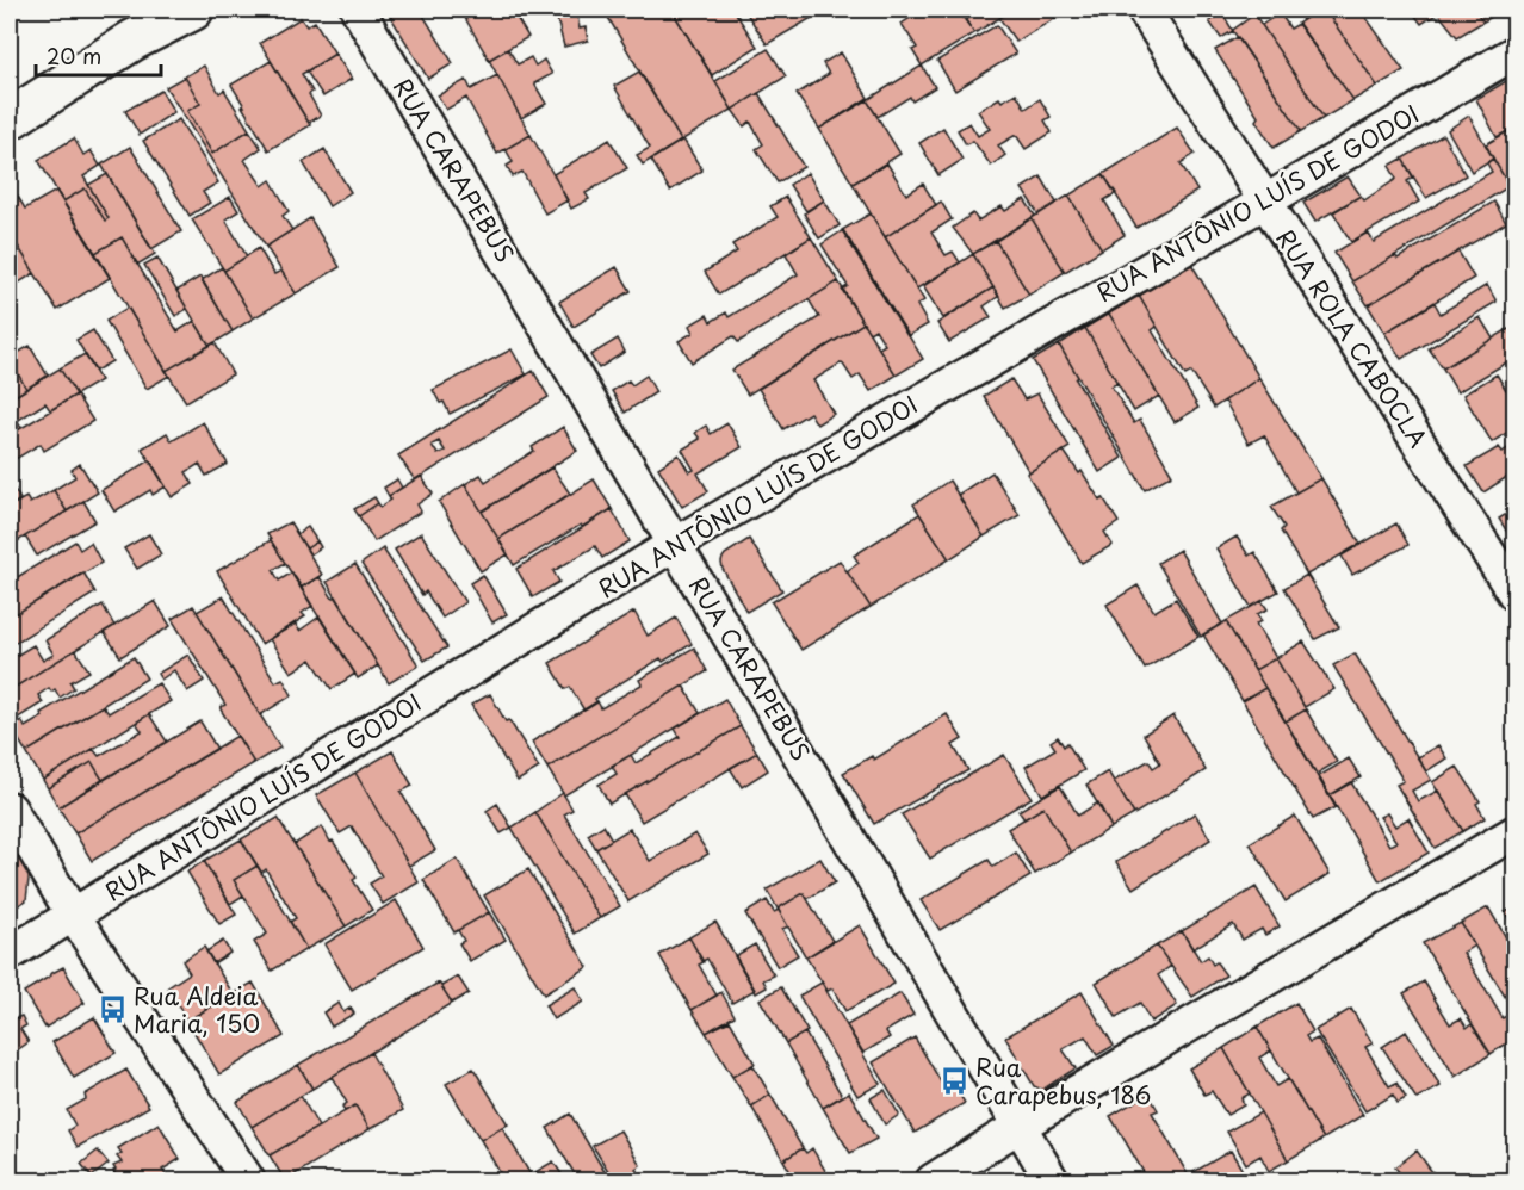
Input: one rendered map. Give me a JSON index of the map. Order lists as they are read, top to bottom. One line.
{"streets":{"street":["RUA CARAPEBUS","RUA ANTÔNIO LUÍS DE GODOI","RUA ROLA CABOCLA"]},"crossings":[["RUA CARAPEBUS","RUA ANTÔNIO LUÍS DE GODOI"],["RUA ANTÔNIO LUÍS DE GODOI","RUA ROLA CABOCLA"]],"places":{"bus stop":["Rua Aldeia Maria, 150","Rua Carapebus, 186"]},"scale_bar":"20 m"}
